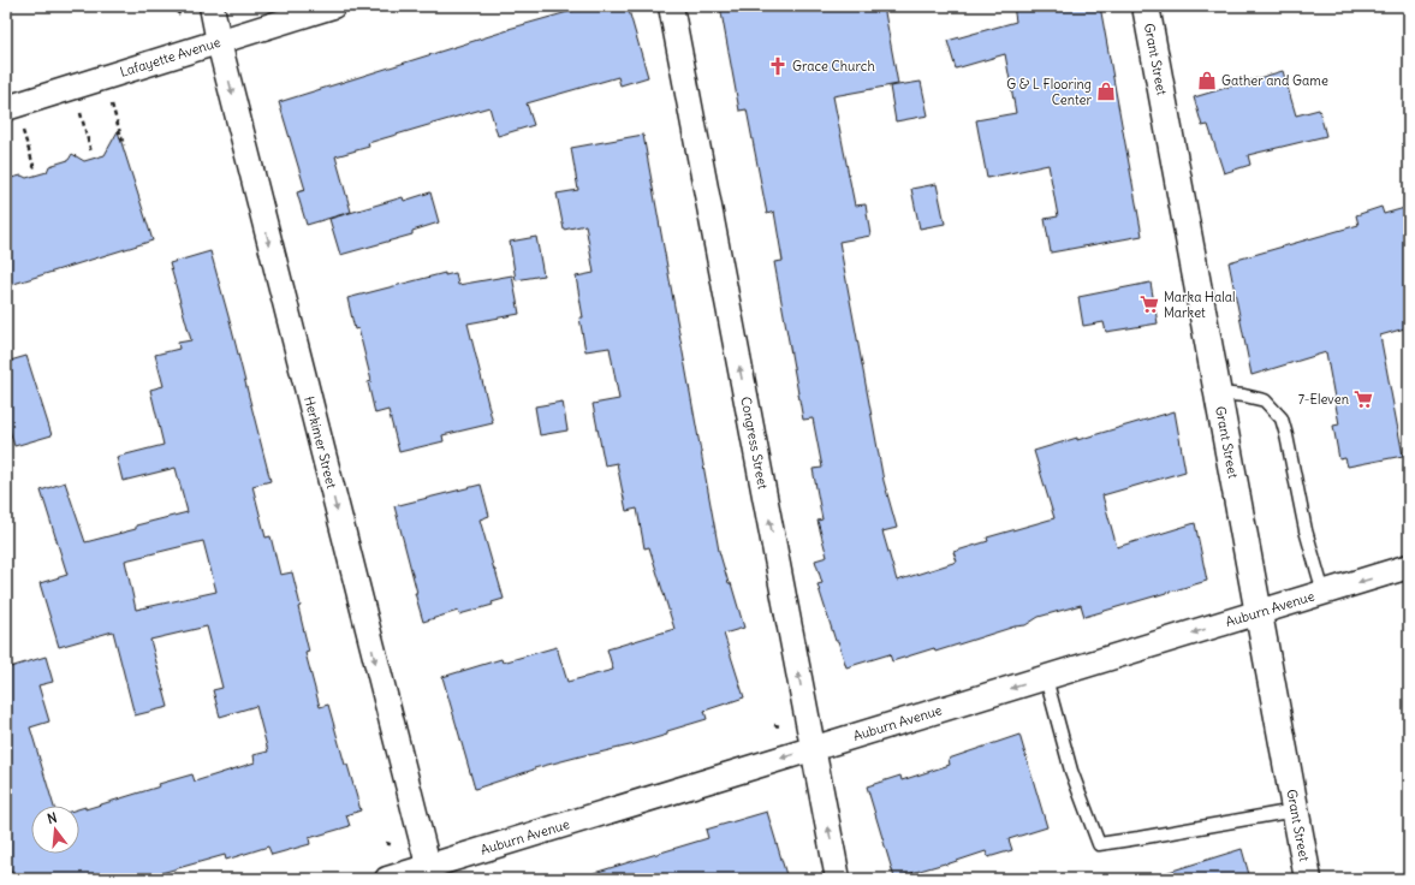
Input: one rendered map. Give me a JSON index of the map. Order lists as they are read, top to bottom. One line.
{"streets":{"street":["Lafayette Avenue","Grant Street","Herkimer Street","Congress Street","Auburn Avenue"]},"crossings":[["Lafayette Avenue","Herkimer Street"],["Grant Street","Auburn Avenue"],["Herkimer Street","Auburn Avenue"],["Congress Street","Auburn Avenue"]],"one_way":["Herkimer Street","Congress Street","Auburn Avenue"],"places":{"church":["Grace Church"],"shop":["Gather and Game","G & L Flooring Center"],"supermarket":["Marka Halal Market","7-Eleven"]},"north":"top"}
